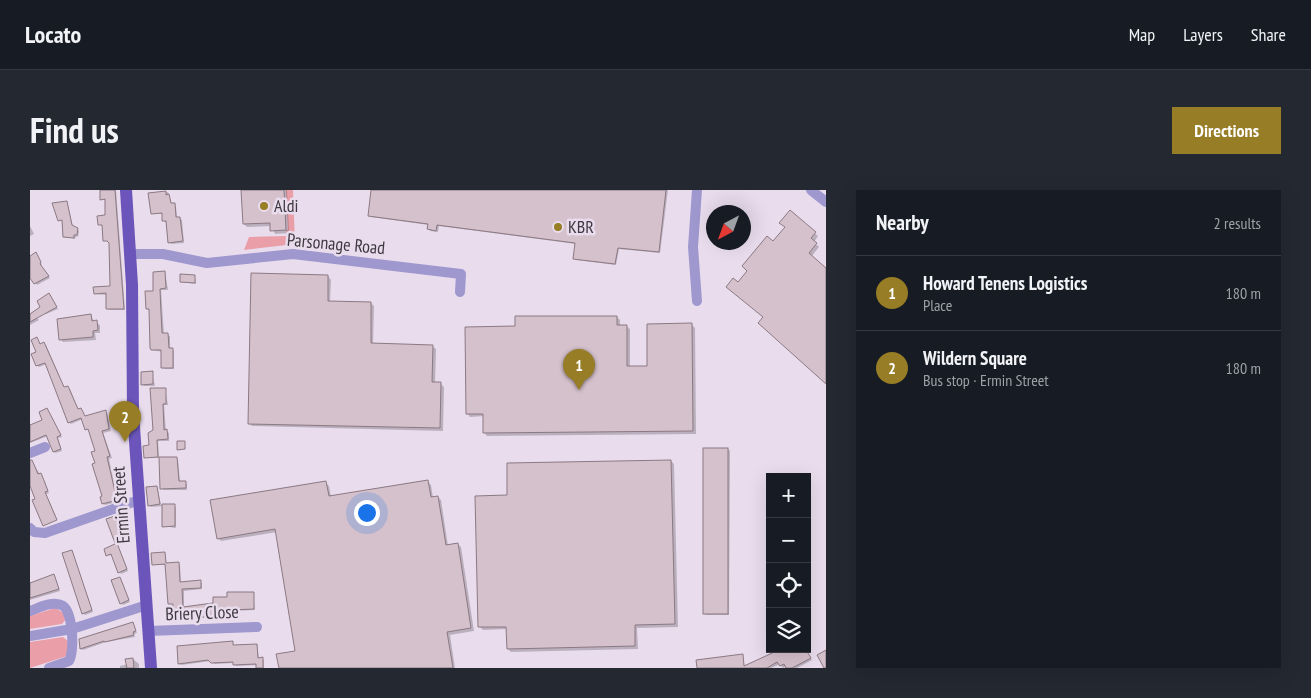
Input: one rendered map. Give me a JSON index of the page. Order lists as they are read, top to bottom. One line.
{"streets":{"main road":["Ermin Street"],"street":["Parsonage Road","Briery Close"]},"crossings":[["Parsonage Road","Ermin Street"],["Ermin Street","Briery Close"]],"places":["Aldi","KBR"],"north":"bottom left","page":{"header":"Locato","nav":["Map","Layers","Share"],"title":"Find us","buttons":"Directions","heading":["Nearby","2 results"],"list":[{"mark":"1","name":"Howard Tenens Logistics","note":"Place","value":"180 m"},{"mark":"2","name":"Wildern Square","note":"Bus stop · Ermin Street","value":"180 m"}],"pins":["1","2"],"map_buttons":["+","−"]}}
